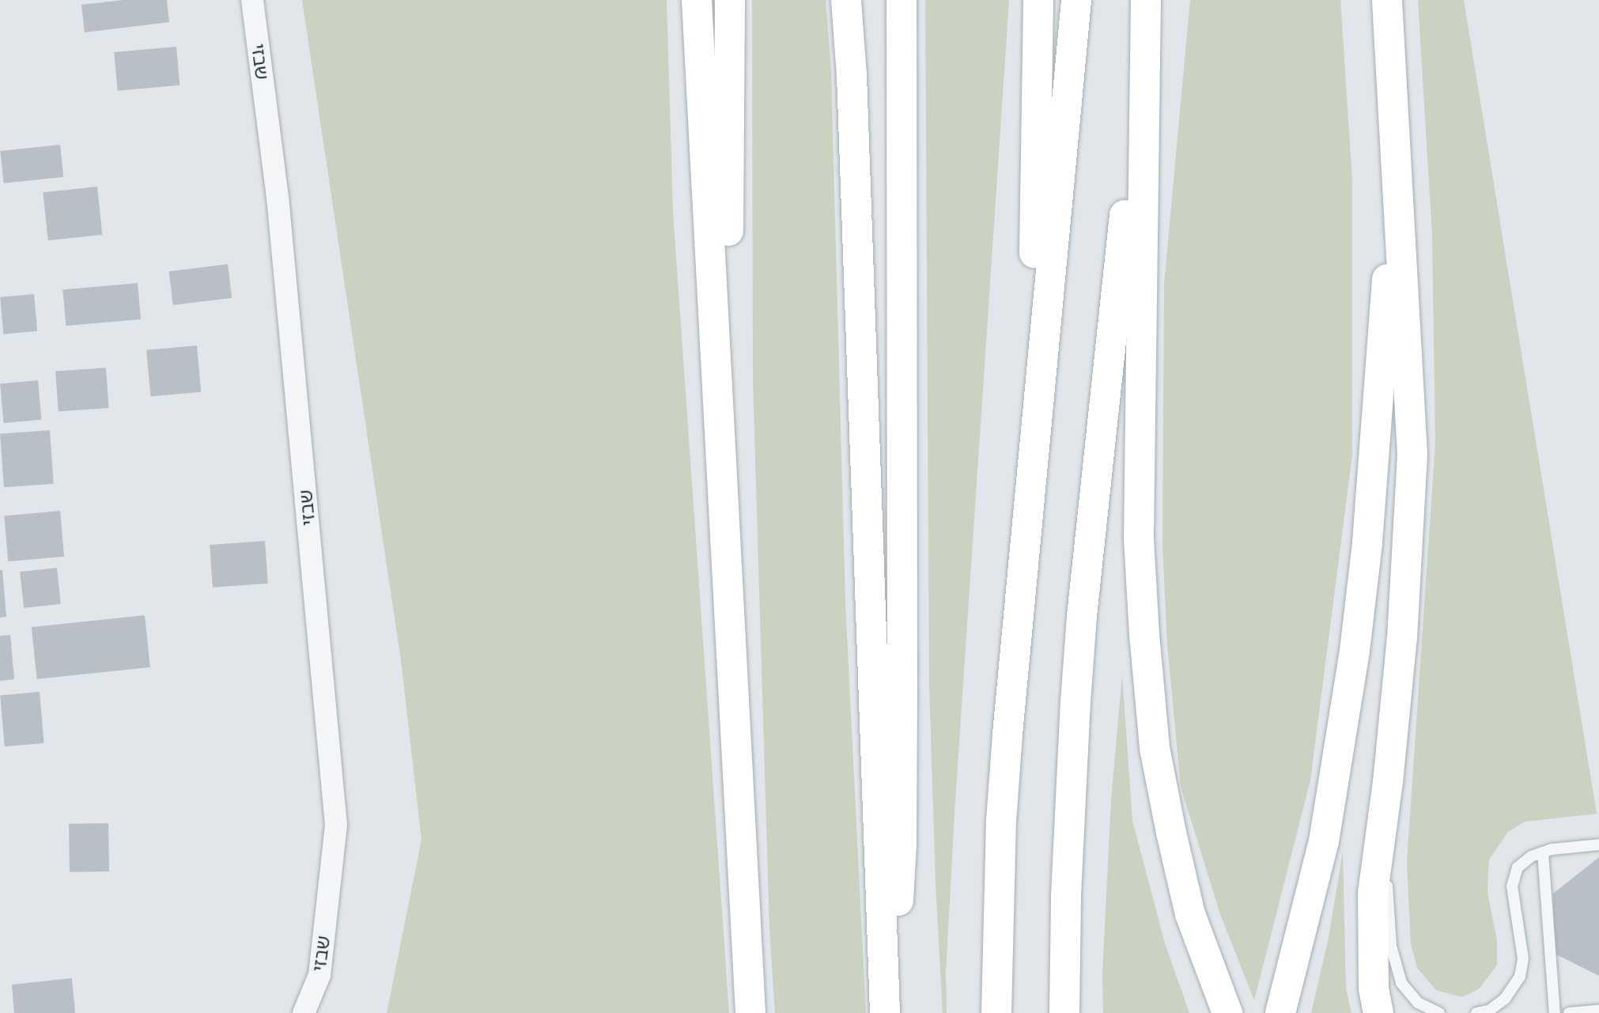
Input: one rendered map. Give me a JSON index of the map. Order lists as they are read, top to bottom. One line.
{"streets":{"street":["שבזי"]}}
